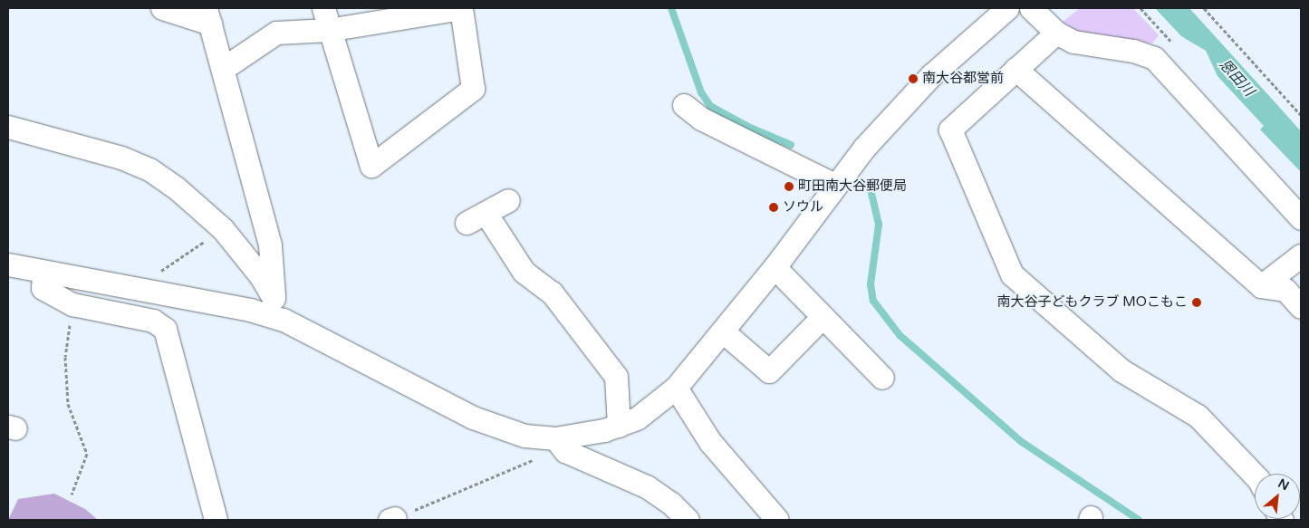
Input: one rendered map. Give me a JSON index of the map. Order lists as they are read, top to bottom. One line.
{"water":["恩田川"],"places":["南大谷都営前","町田南大谷郵便局","ソウル","南大谷子どもクラブ MOこもこ"],"north":"top right"}
